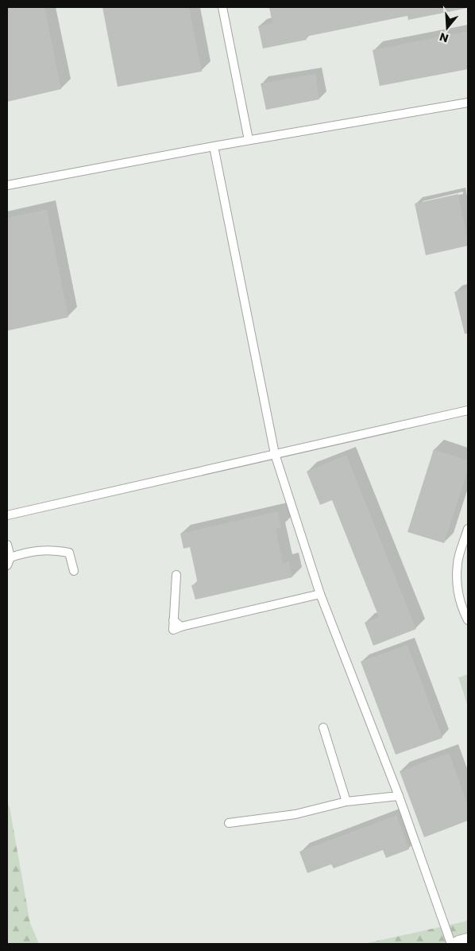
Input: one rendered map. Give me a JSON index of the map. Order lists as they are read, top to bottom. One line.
{"north":"bottom"}
